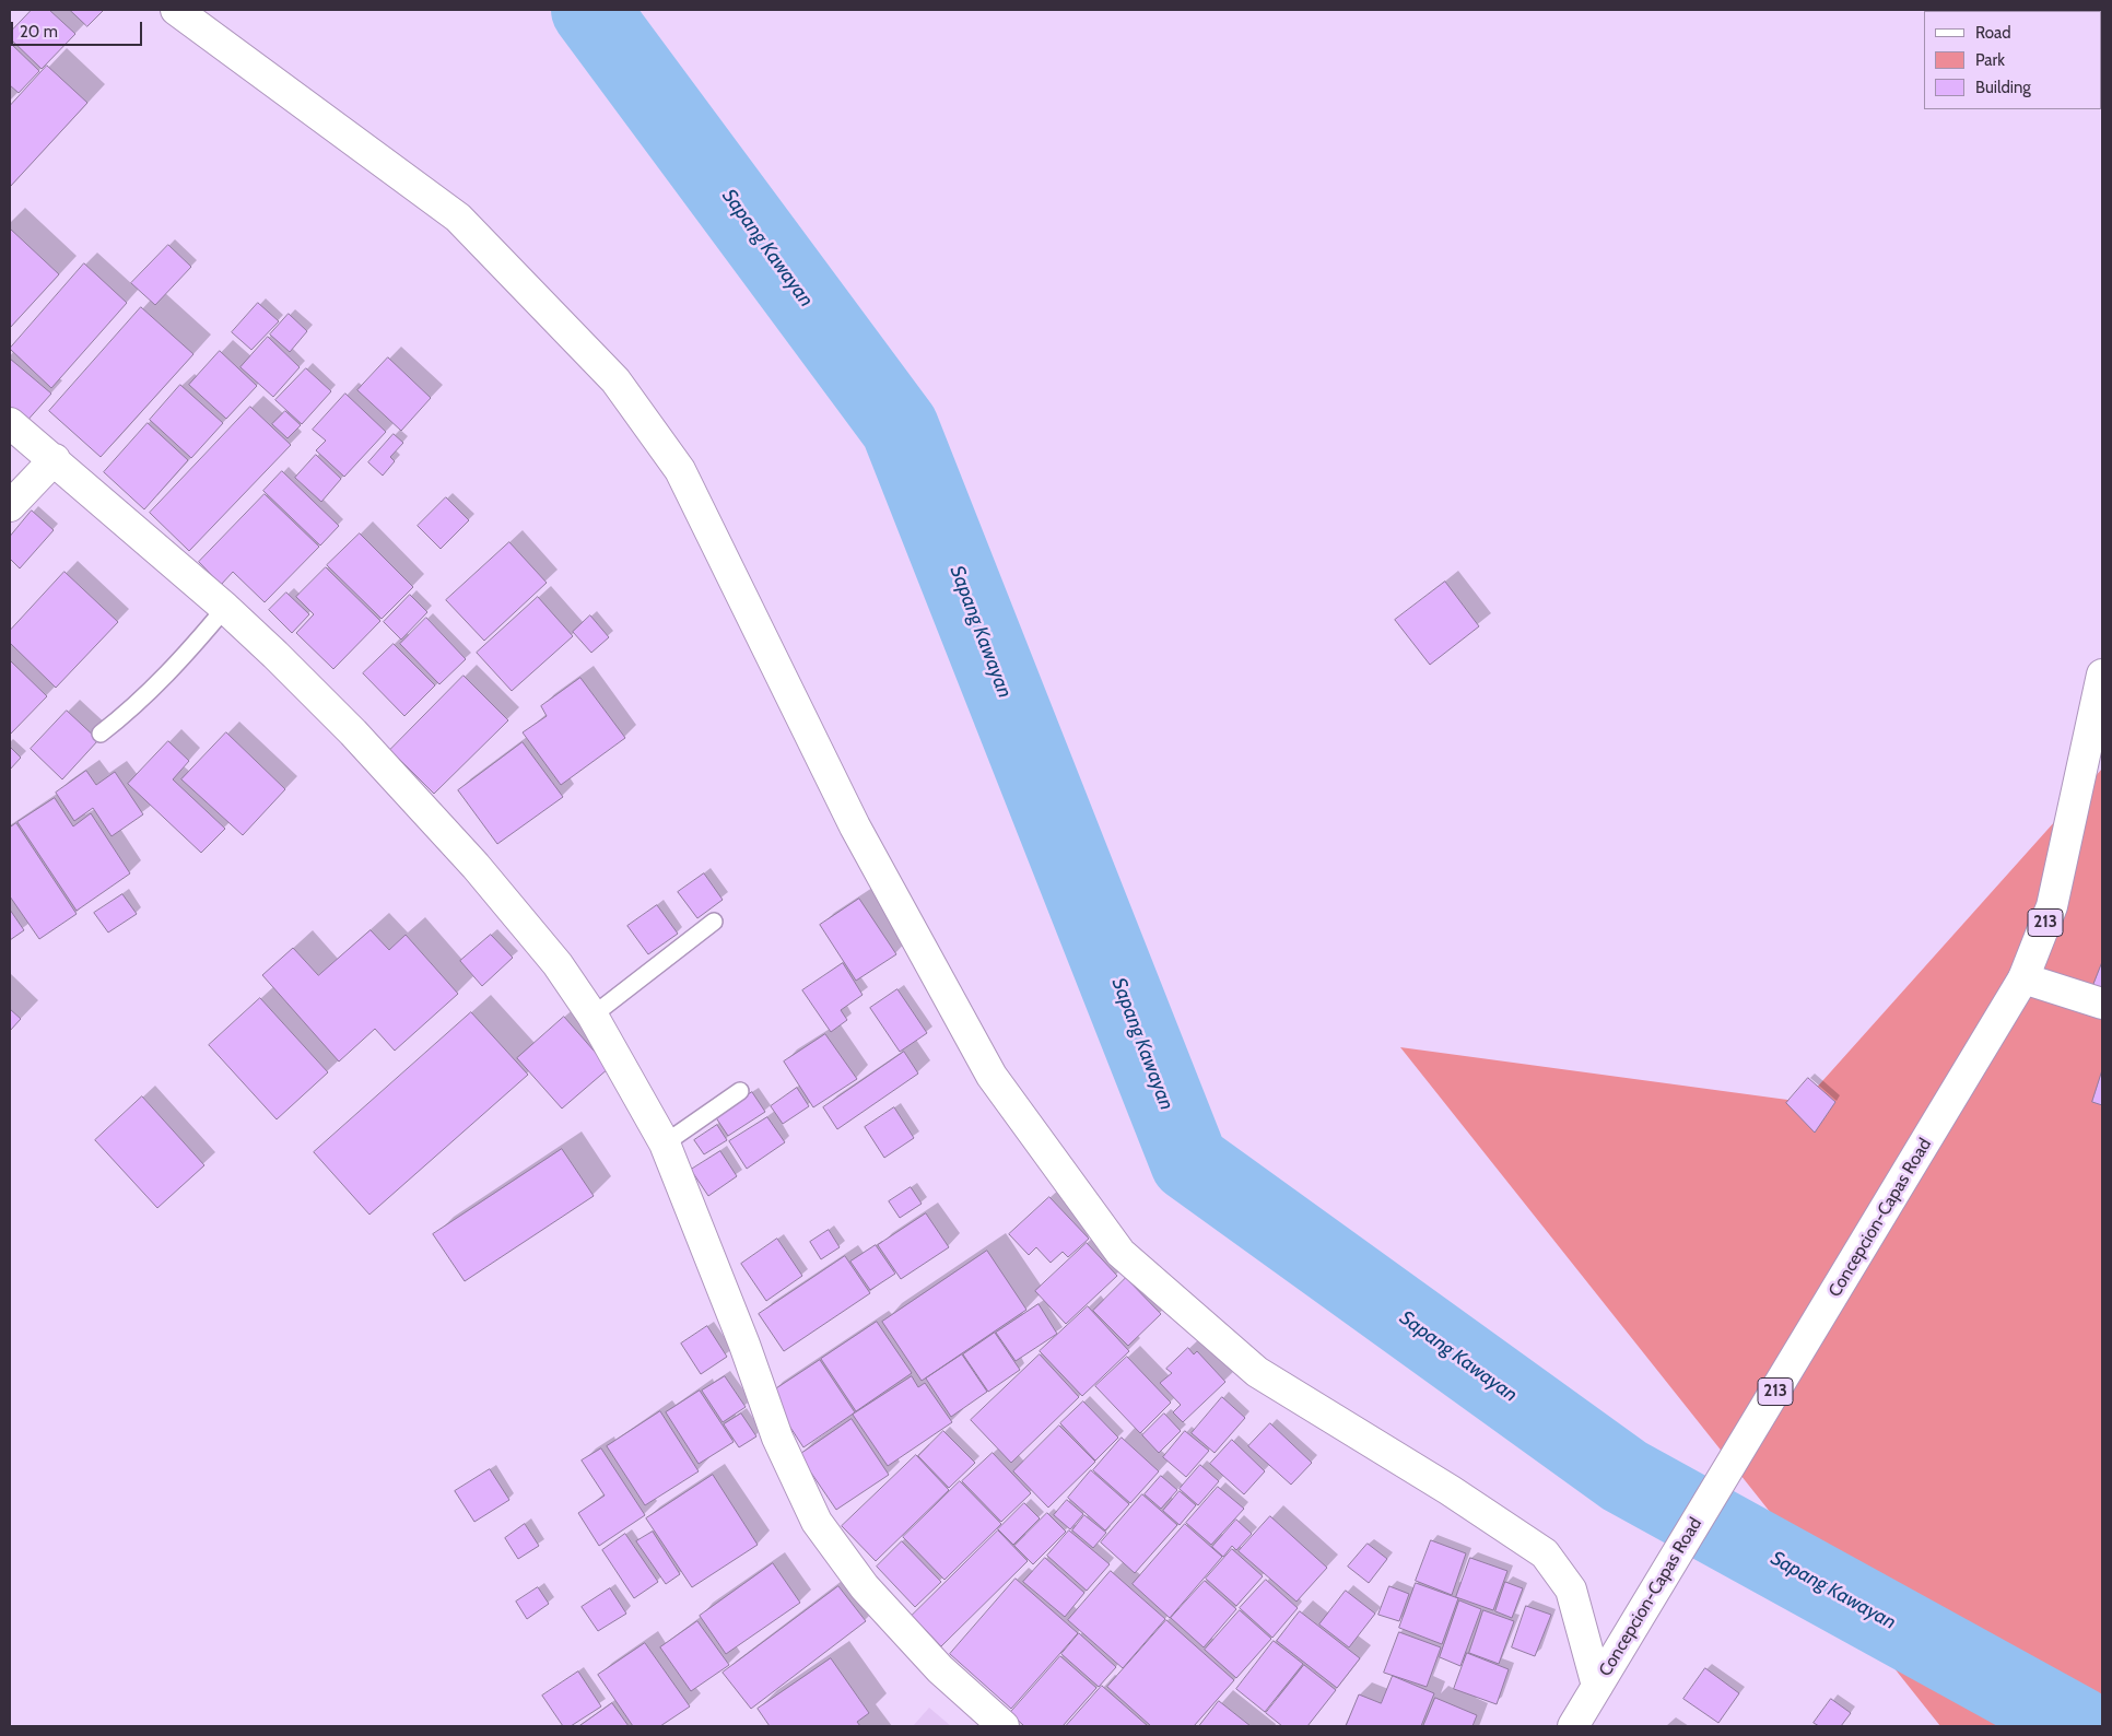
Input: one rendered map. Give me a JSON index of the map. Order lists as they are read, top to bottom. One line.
{"streets":{"street":["213","Concepcion-Capas Road"]},"water":["Sapang Kawayan"],"legend":["Road","Park","Building"],"scale_bar":"20 m"}
